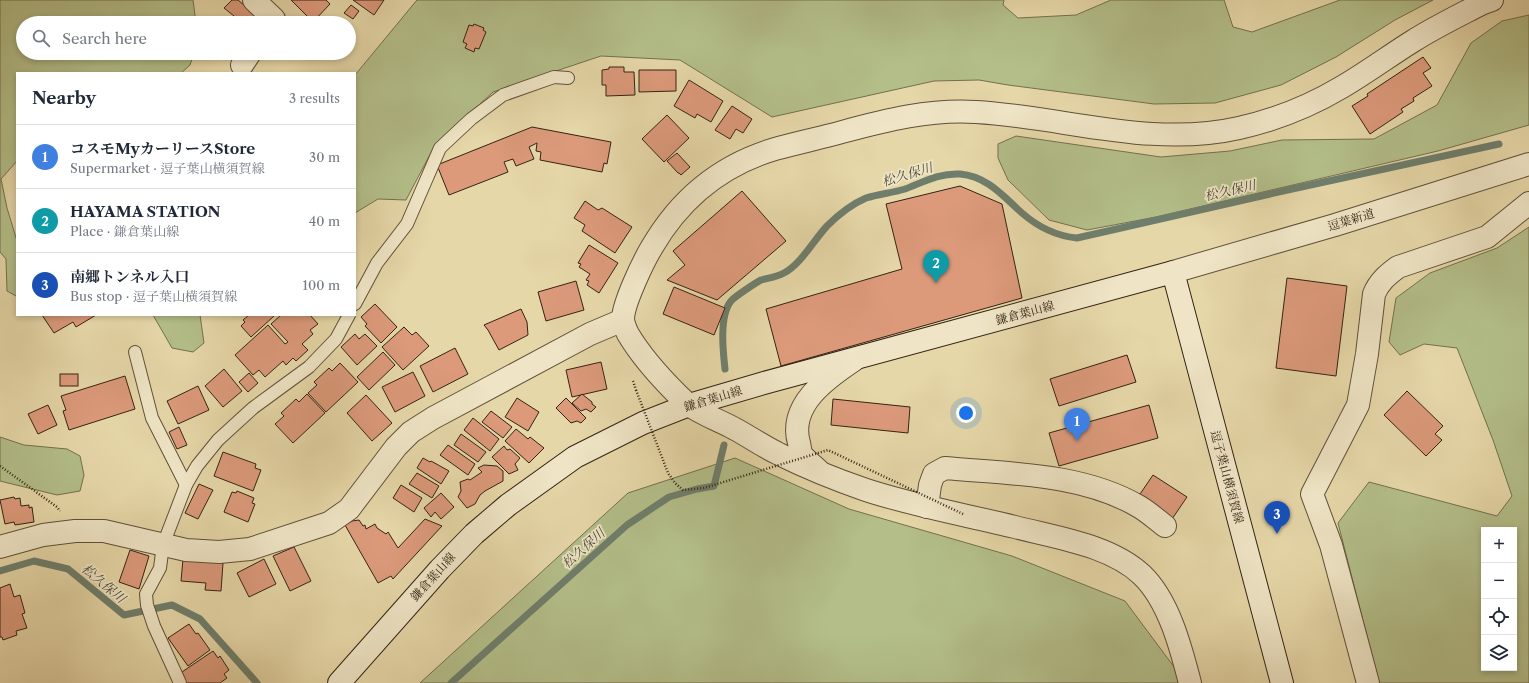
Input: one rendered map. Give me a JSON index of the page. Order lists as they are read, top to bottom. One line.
{"streets":{"street":["逗葉新道","鎌倉葉山線","逗子葉山横須賀線"]},"crossings":[["逗葉新道","鎌倉葉山線"],["逗葉新道","逗子葉山横須賀線"],["鎌倉葉山線","逗子葉山横須賀線"]],"water":["松久保川"],"page":{"search":"Search here","heading":["Nearby","3 results"],"list":[{"mark":"1","name":"コスモMyカーリースStore","note":"Supermarket · 逗子葉山横須賀線","value":"30 m"},{"mark":"2","name":"HAYAMA STATION","note":"Place · 鎌倉葉山線","value":"40 m"},{"mark":"3","name":"南郷トンネル入口","note":"Bus stop · 逗子葉山横須賀線","value":"100 m"}],"pins":["2","1","3"],"map_buttons":["+","−"]}}
